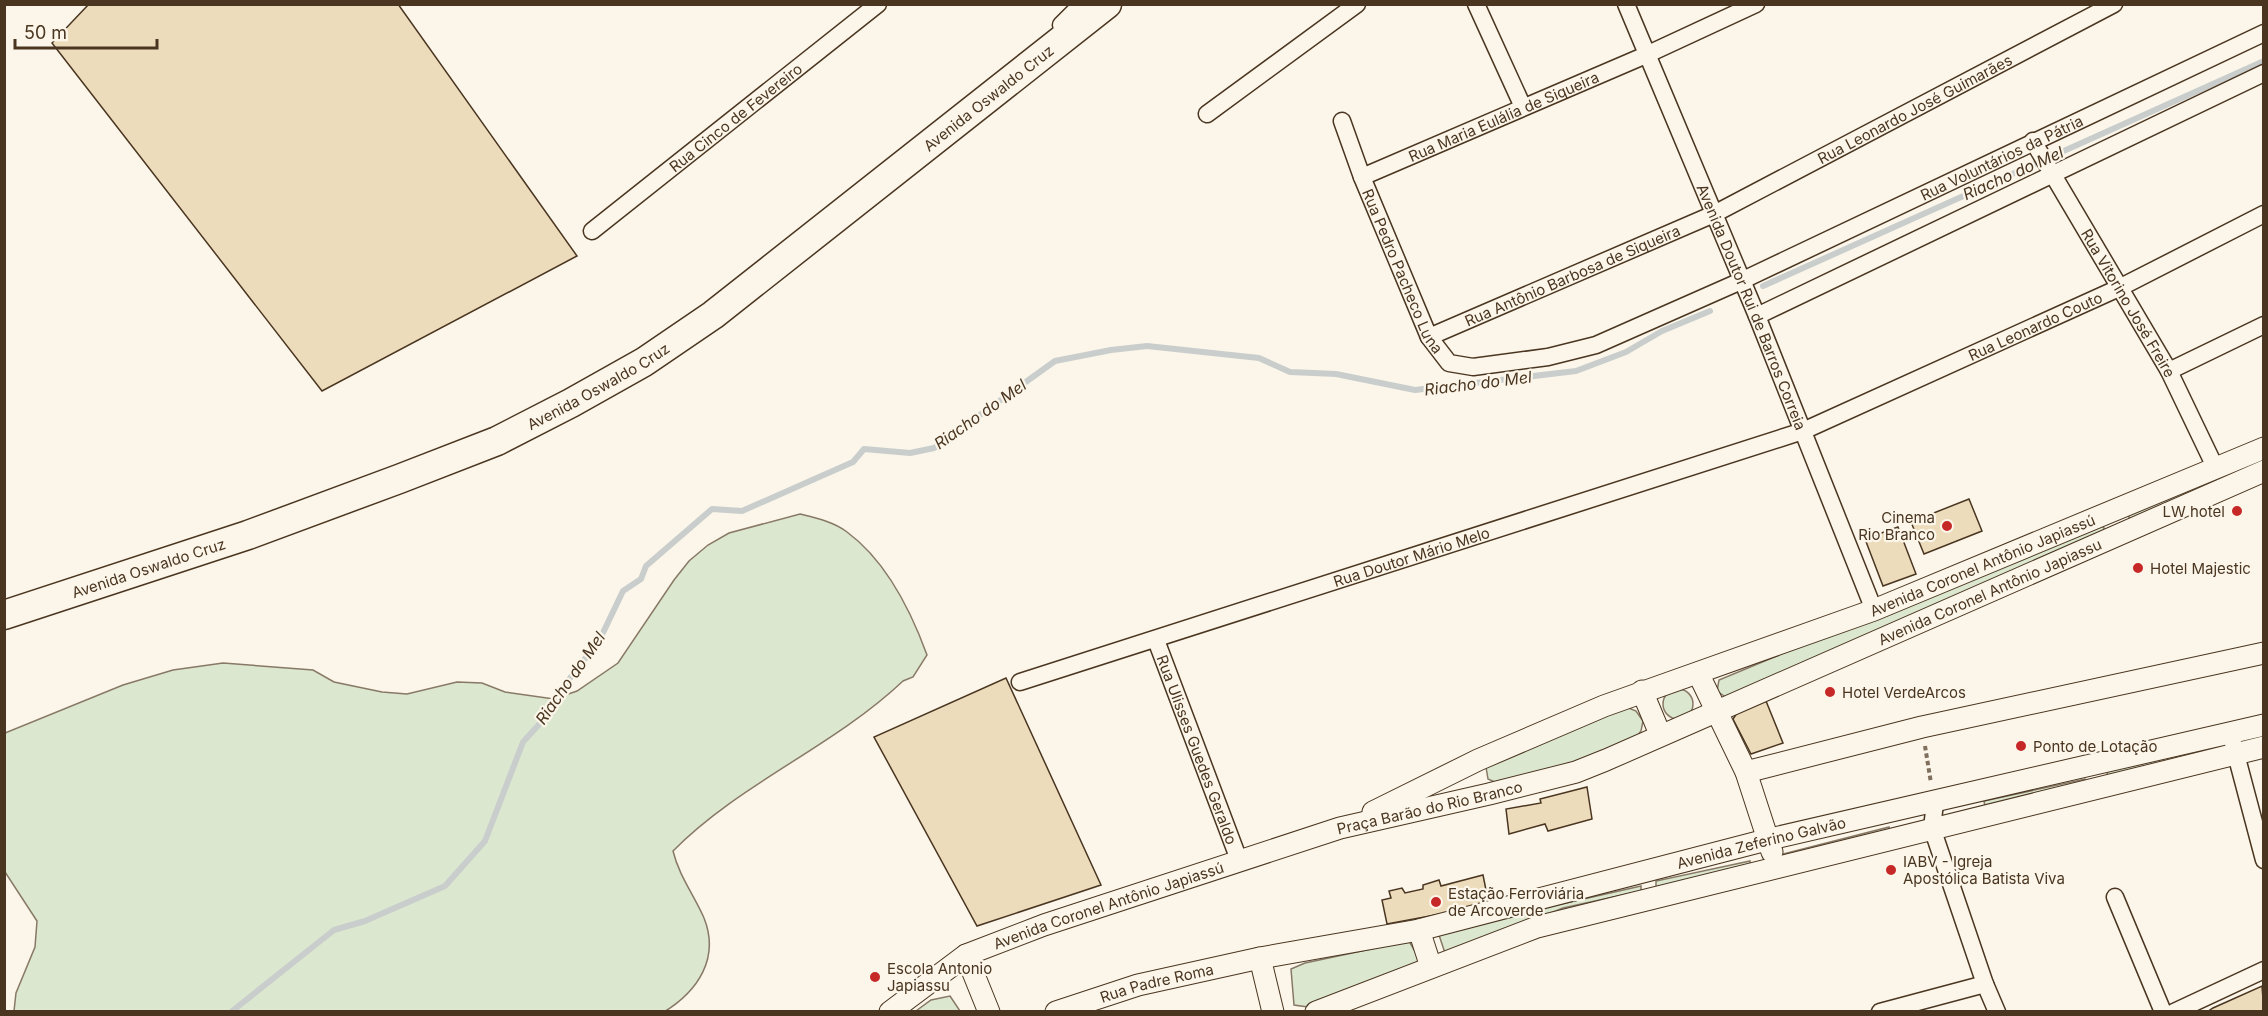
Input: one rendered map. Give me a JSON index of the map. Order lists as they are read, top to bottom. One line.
{"streets":{"highway":["Avenida Oswaldo Cruz"],"street":["Rua Leonardo José Guimarães","Rua Maria Eulália de Siqueira","Rua Cinco de Fevereiro","Rua Voluntários da Pátria","Rua Pedro Pacheco Luna","Rua Antônio Barbosa de Siqueira","Rua Vitorino José Freire","Avenida Doutor Rui de Barros Correia","Rua Leonardo Couto","Rua Doutor Mário Melo","Avenida Coronel Antônio Japiassú","Avenida Coronel Antônio Japiassu","Rua Ulisses Guedes Geraldo","Praça Barão do Rio Branco","Avenida Zeferino Galvão","Rua Padre Roma"]},"crossings":[["Rua Leonardo José Guimarães","Rua Antônio Barbosa de Siqueira"],["Rua Leonardo José Guimarães","Avenida Doutor Rui de Barros Correia"],["Rua Maria Eulália de Siqueira","Rua Pedro Pacheco Luna"],["Rua Maria Eulália de Siqueira","Avenida Doutor Rui de Barros Correia"],["Rua Voluntários da Pátria","Rua Pedro Pacheco Luna"],["Rua Voluntários da Pátria","Rua Vitorino José Freire"],["Rua Voluntários da Pátria","Avenida Doutor Rui de Barros Correia"],["Rua Pedro Pacheco Luna","Rua Antônio Barbosa de Siqueira"],["Rua Pedro Pacheco Luna","Avenida Doutor Rui de Barros Correia"],["Rua Antônio Barbosa de Siqueira","Avenida Doutor Rui de Barros Correia"],["Rua Vitorino José Freire","Rua Leonardo Couto"],["Rua Vitorino José Freire","Avenida Coronel Antônio Japiassú"],["Avenida Doutor Rui de Barros Correia","Rua Leonardo Couto"],["Avenida Doutor Rui de Barros Correia","Rua Doutor Mário Melo"],["Avenida Doutor Rui de Barros Correia","Avenida Coronel Antônio Japiassú"],["Rua Leonardo Couto","Rua Doutor Mário Melo"],["Rua Doutor Mário Melo","Rua Ulisses Guedes Geraldo"],["Avenida Coronel Antônio Japiassú","Rua Ulisses Guedes Geraldo"],["Avenida Coronel Antônio Japiassú","Praça Barão do Rio Branco"],["Avenida Coronel Antônio Japiassu","Praça Barão do Rio Branco"],["Avenida Zeferino Galvão","Rua Padre Roma"]],"water":["Riacho do Mel"],"places":["LW hotel","Cinema Rio Branco","Hotel Majestic","Hotel VerdeArcos","Ponto de Lotação","IABV - Igreja Apostólica Batista Viva","Estação Ferroviária de Arcoverde","Escola Antonio Japiassu"],"scale_bar":"50 m"}
